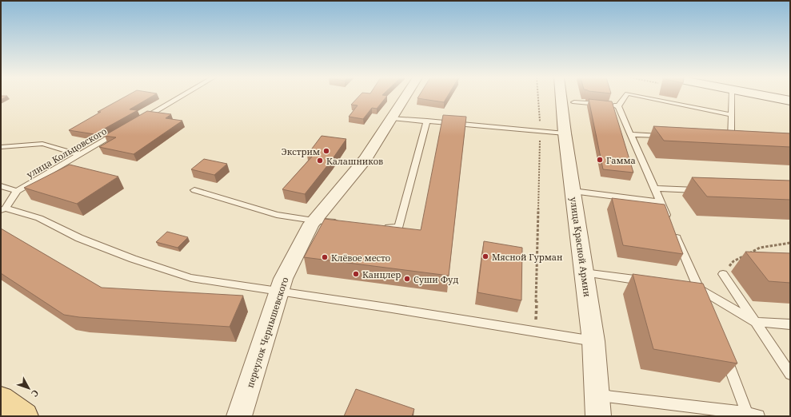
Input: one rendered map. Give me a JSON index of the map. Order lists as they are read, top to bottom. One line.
{"streets":{"street":["улица Красной Армии","переулок Чернышевского"],"lane":["улица Кольцовского"]},"places":["Экстрим","Гамма","Калашников","Мясной Гурман","Клёвое место","Канцлер","Суши Фуд"],"north":"bottom right"}
